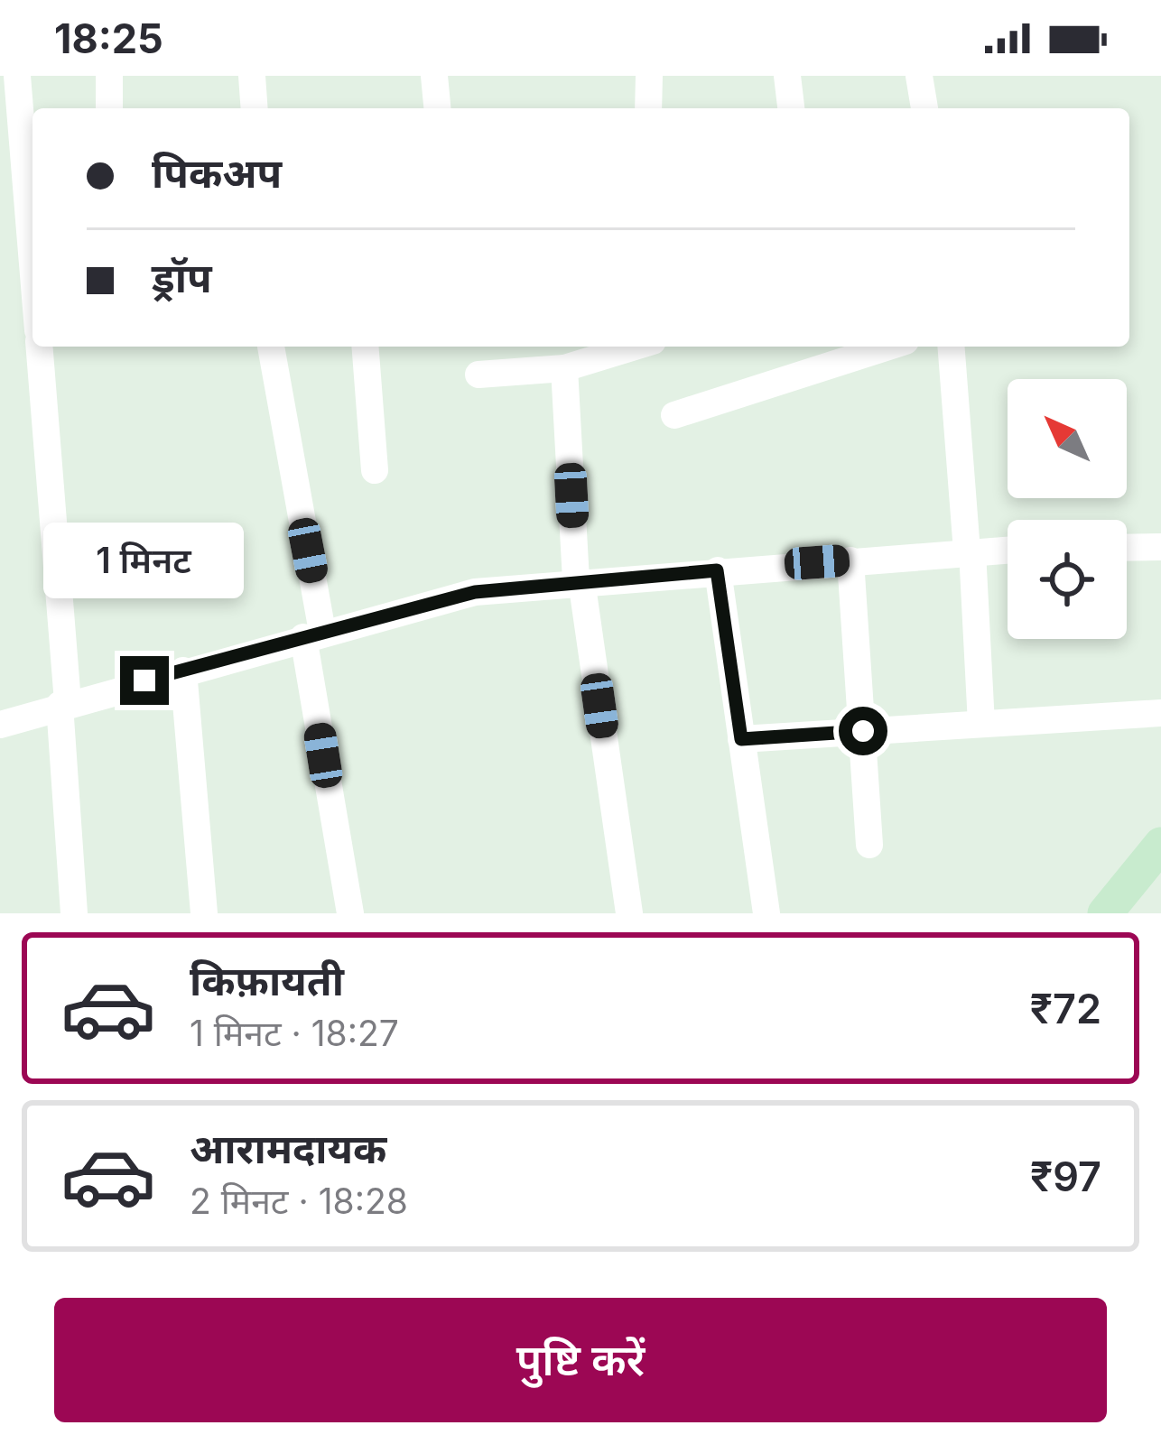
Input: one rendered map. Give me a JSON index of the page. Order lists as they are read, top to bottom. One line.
{"north":"top left","page":{"status":"18:25","banner":["पिकअप","ड्रॉप"],"bubble":"1 मिनट","list":[{"name":"किफ़ायती","note":"1 मिनट · 18:27","value":"₹72"},{"name":"आरामदायक","note":"2 मिनट · 18:28","value":"₹97"}],"buttons":"पुष्टि करें"}}
